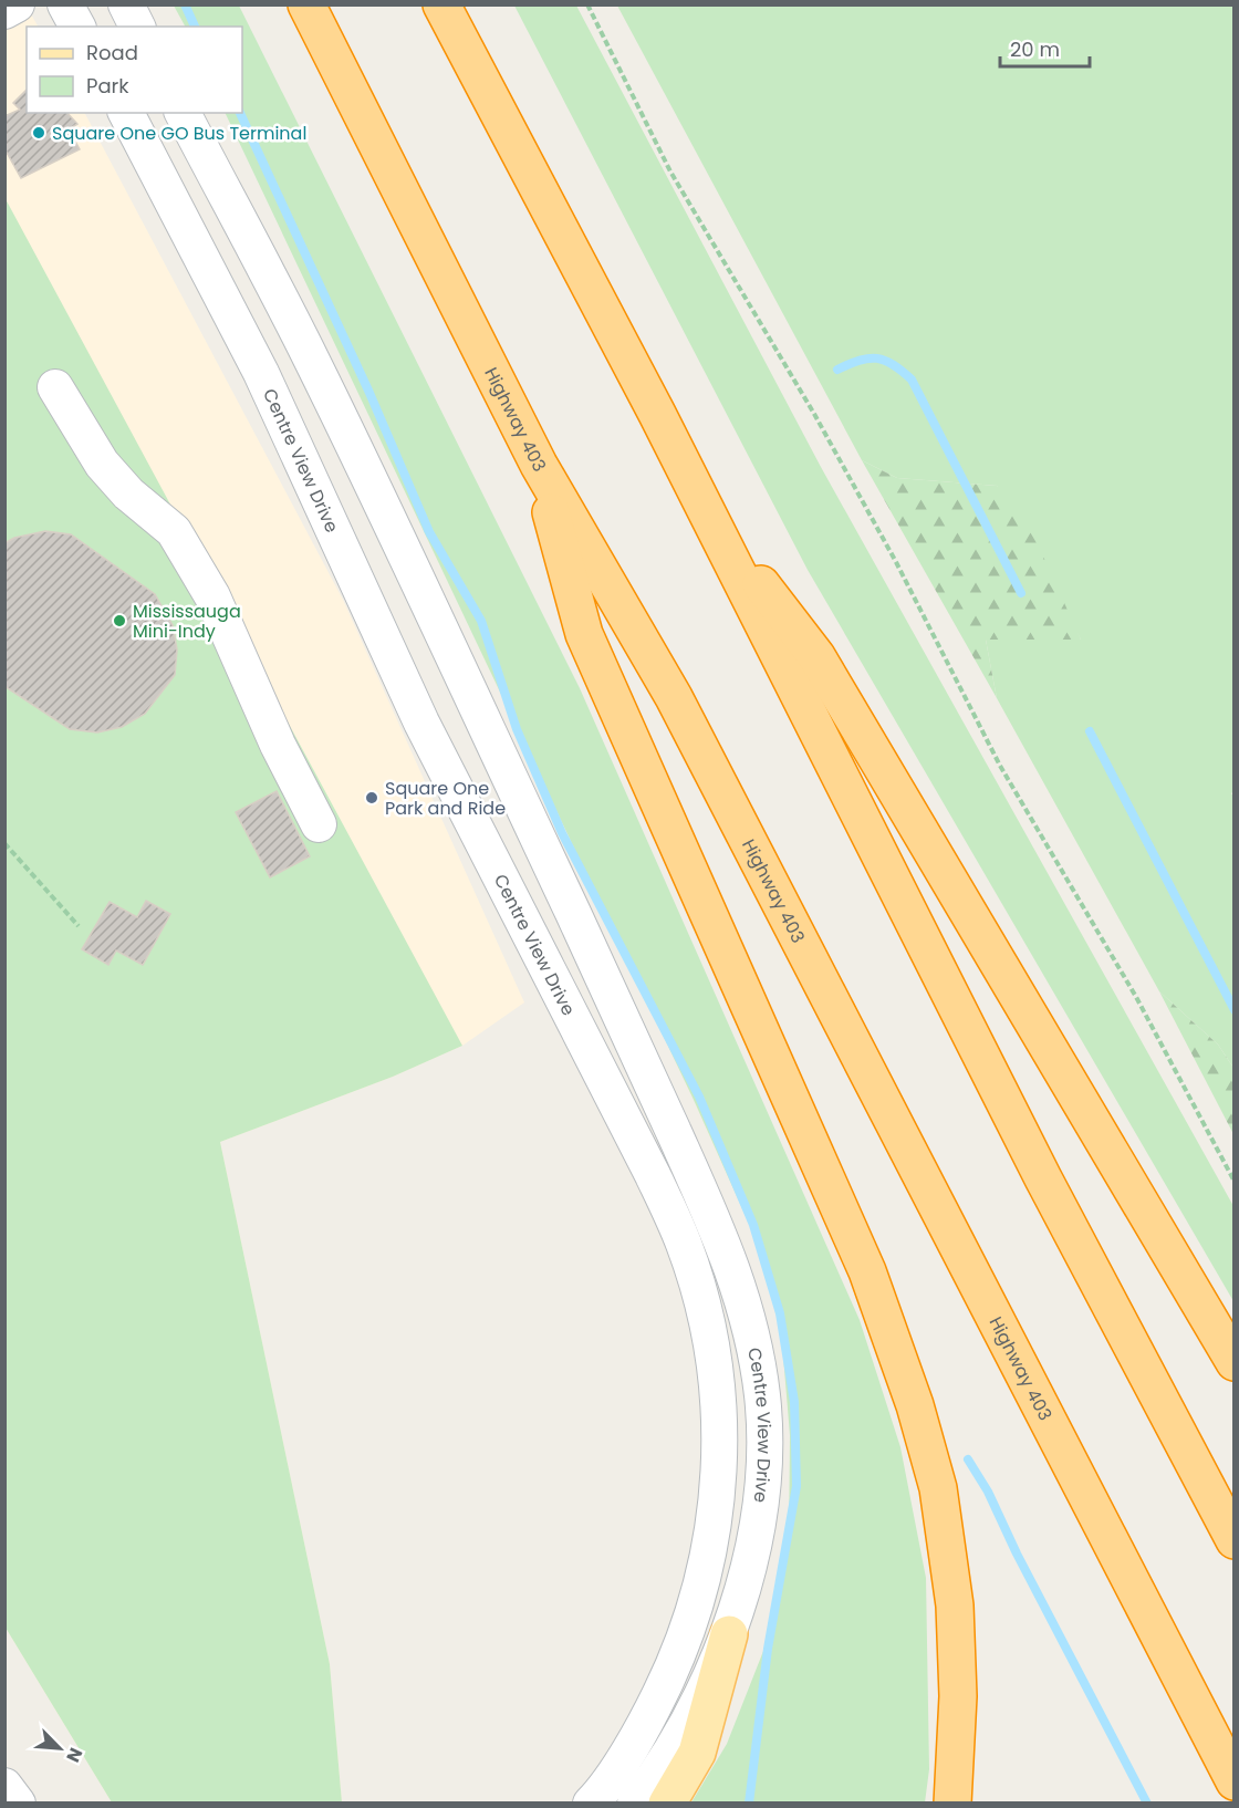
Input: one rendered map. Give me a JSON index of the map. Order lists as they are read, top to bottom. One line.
{"streets":{"highway":["Highway 403"],"street":["Centre View Drive"]},"places":["Square One GO Bus Terminal","Mississauga Mini-Indy","Square One Park and Ride"],"legend":["Road","Park"],"scale_bar":"20 m","north":"bottom right"}
